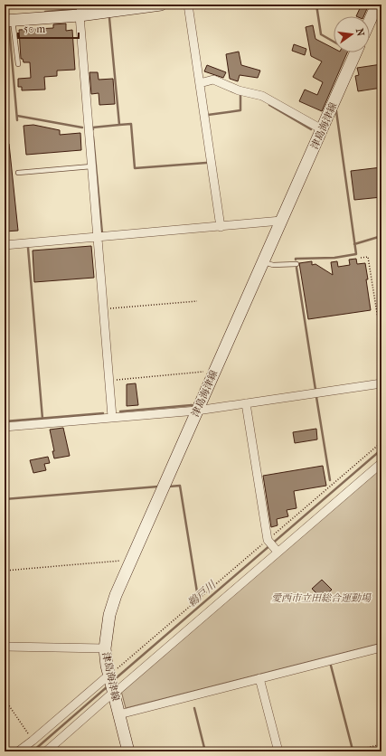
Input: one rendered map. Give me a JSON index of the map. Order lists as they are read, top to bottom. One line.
{"streets":{"main road":["津島海津線"]},"water":["鵜戸川"],"parks":["愛西市立田総合運動場"],"scale_bar":"50 m","north":"right"}
